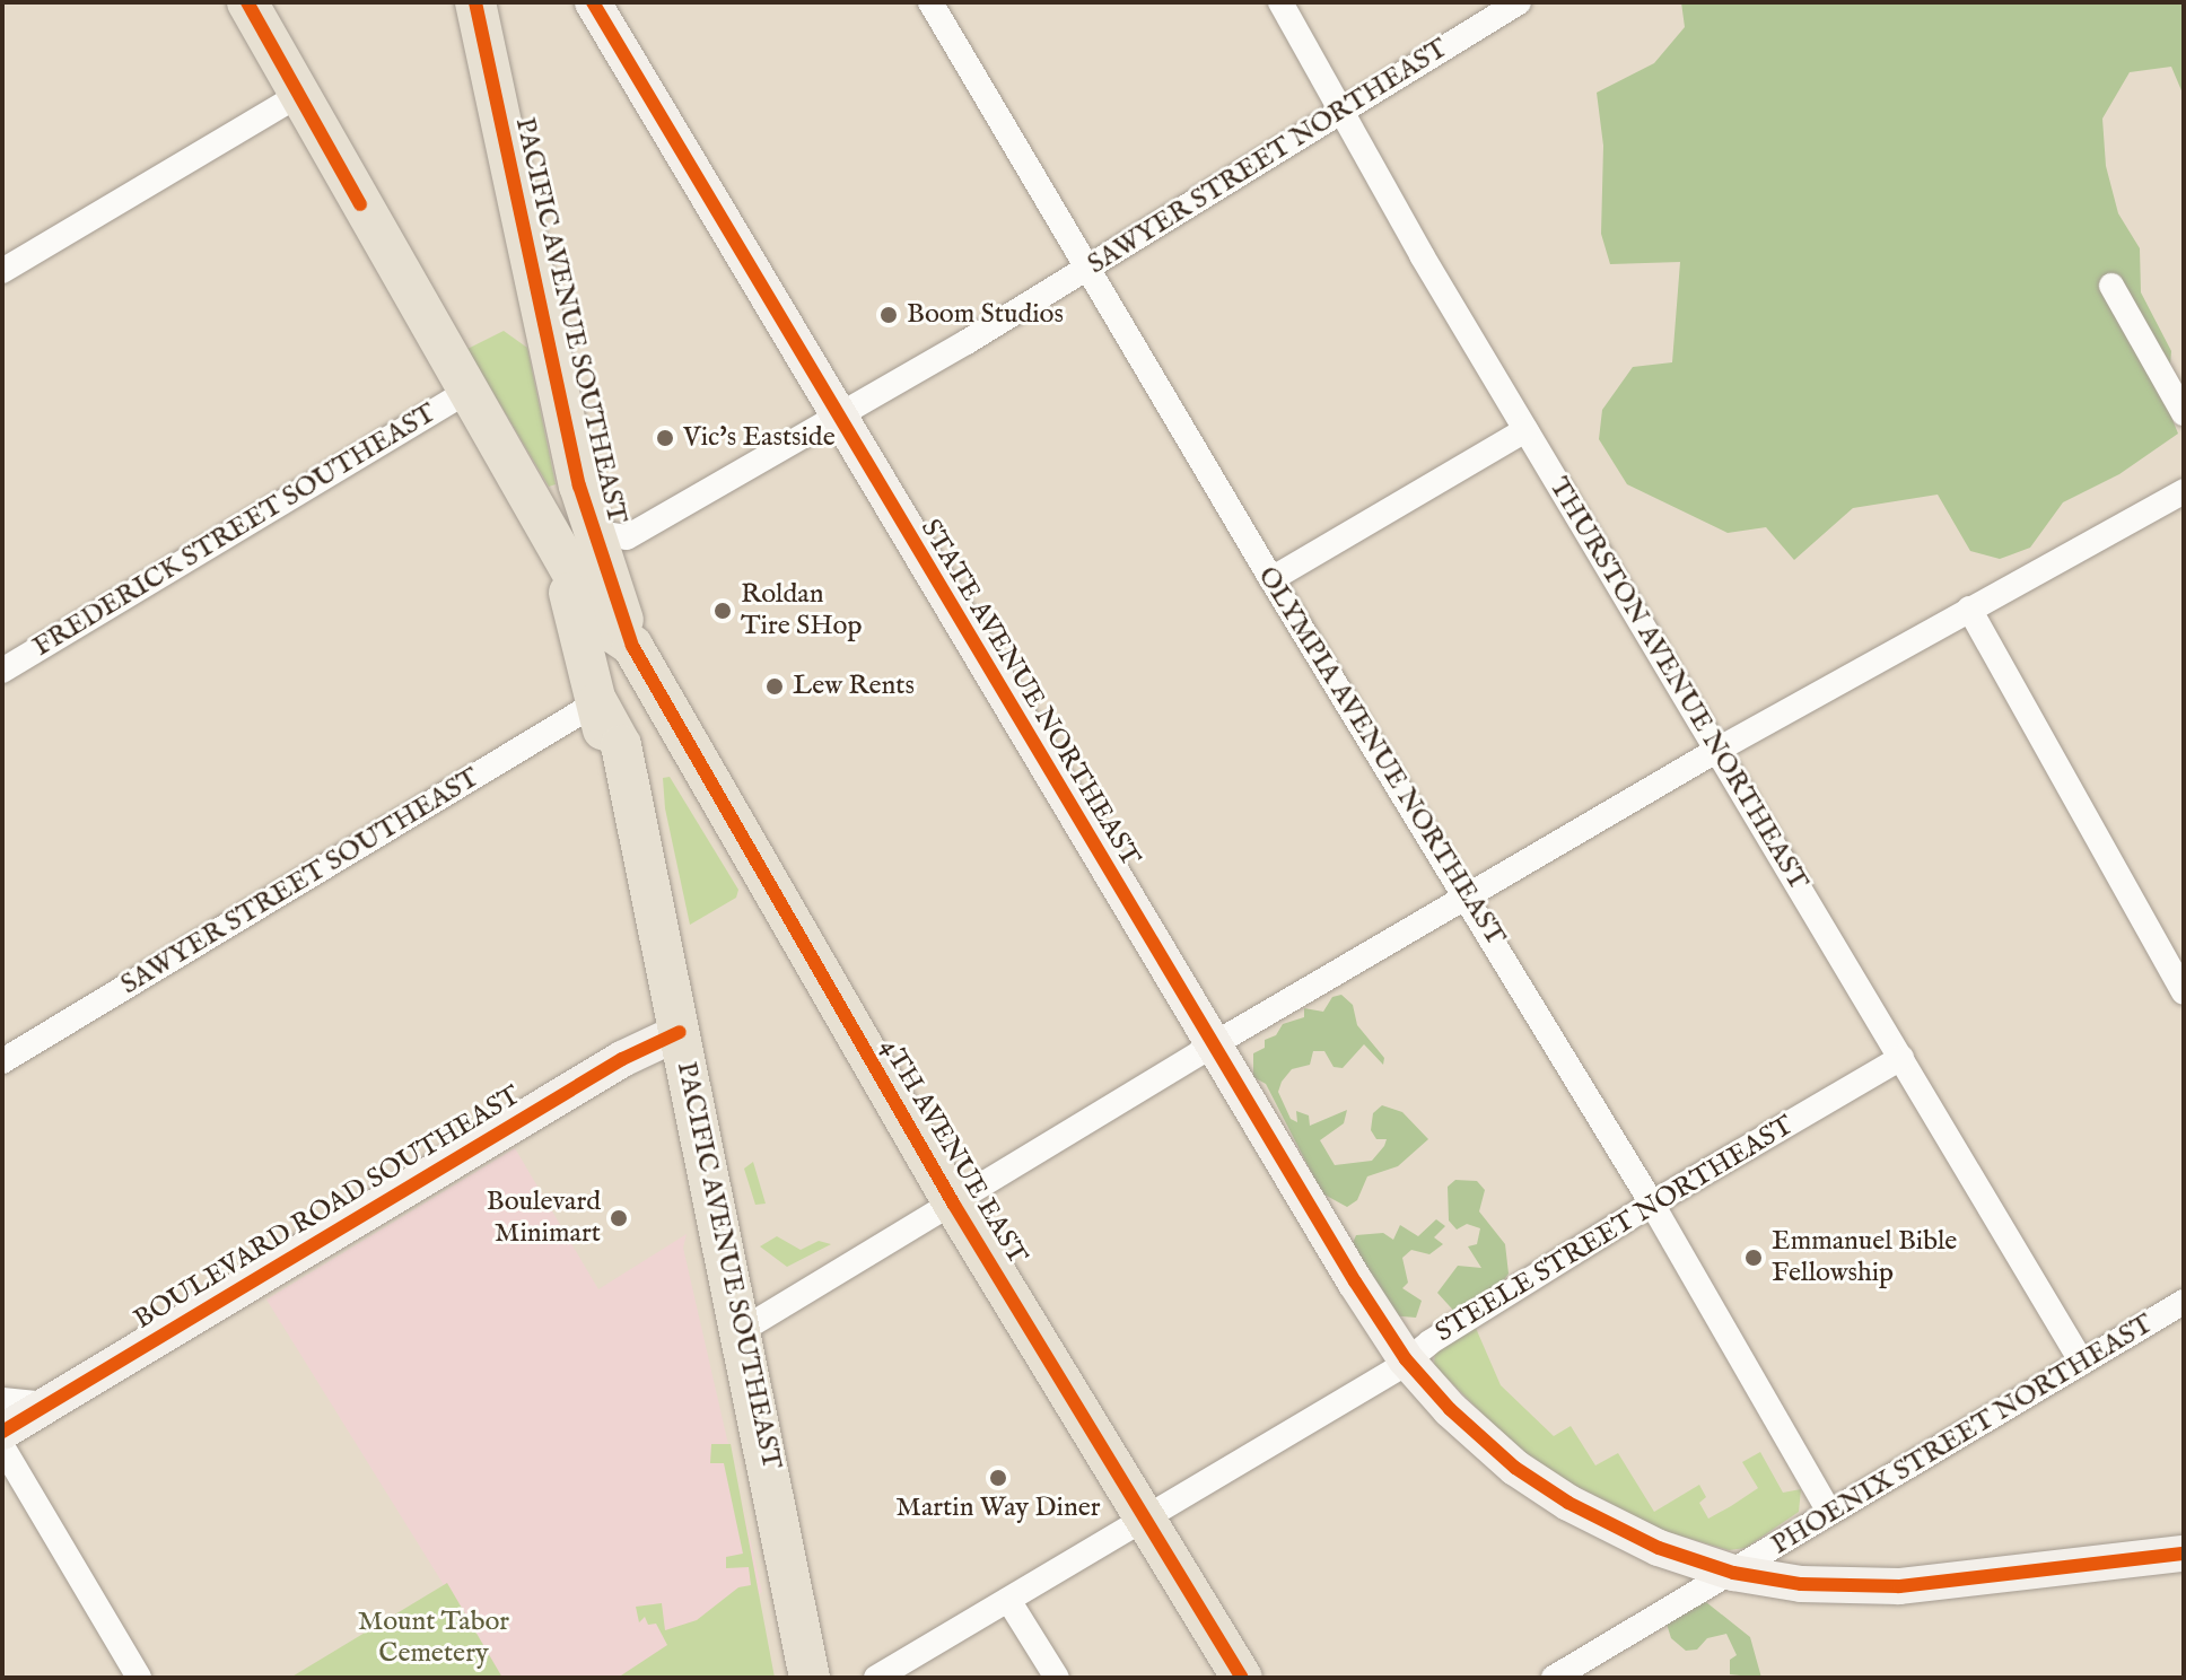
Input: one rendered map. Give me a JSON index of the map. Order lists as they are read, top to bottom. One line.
{"streets":{"main road":["PACIFIC AVENUE SOUTHEAST","4TH AVENUE EAST"],"street":["SAWYER STREET NORTHEAST","FREDERICK STREET SOUTHEAST","THURSTON AVENUE NORTHEAST","STATE AVENUE NORTHEAST","OLYMPIA AVENUE NORTHEAST","SAWYER STREET SOUTHEAST","BOULEVARD ROAD SOUTHEAST","STEELE STREET NORTHEAST","PHOENIX STREET NORTHEAST"]},"crossings":[["SAWYER STREET NORTHEAST","PACIFIC AVENUE SOUTHEAST"],["SAWYER STREET NORTHEAST","THURSTON AVENUE NORTHEAST"],["SAWYER STREET NORTHEAST","STATE AVENUE NORTHEAST"],["SAWYER STREET NORTHEAST","OLYMPIA AVENUE NORTHEAST"],["PACIFIC AVENUE SOUTHEAST","SAWYER STREET SOUTHEAST"],["PACIFIC AVENUE SOUTHEAST","4TH AVENUE EAST"],["PACIFIC AVENUE SOUTHEAST","BOULEVARD ROAD SOUTHEAST"],["THURSTON AVENUE NORTHEAST","STEELE STREET NORTHEAST"],["THURSTON AVENUE NORTHEAST","PHOENIX STREET NORTHEAST"],["STATE AVENUE NORTHEAST","STEELE STREET NORTHEAST"],["STATE AVENUE NORTHEAST","PHOENIX STREET NORTHEAST"],["OLYMPIA AVENUE NORTHEAST","STEELE STREET NORTHEAST"],["OLYMPIA AVENUE NORTHEAST","PHOENIX STREET NORTHEAST"],["4TH AVENUE EAST","STEELE STREET NORTHEAST"]],"parks":["Mount Tabor Cemetery"],"places":["Boom Studios","Vic's Eastside","Roldan Tire SHop","Lew Rents","Boulevard Minimart","Emmanuel Bible Fellowship","Martin Way Diner"]}
